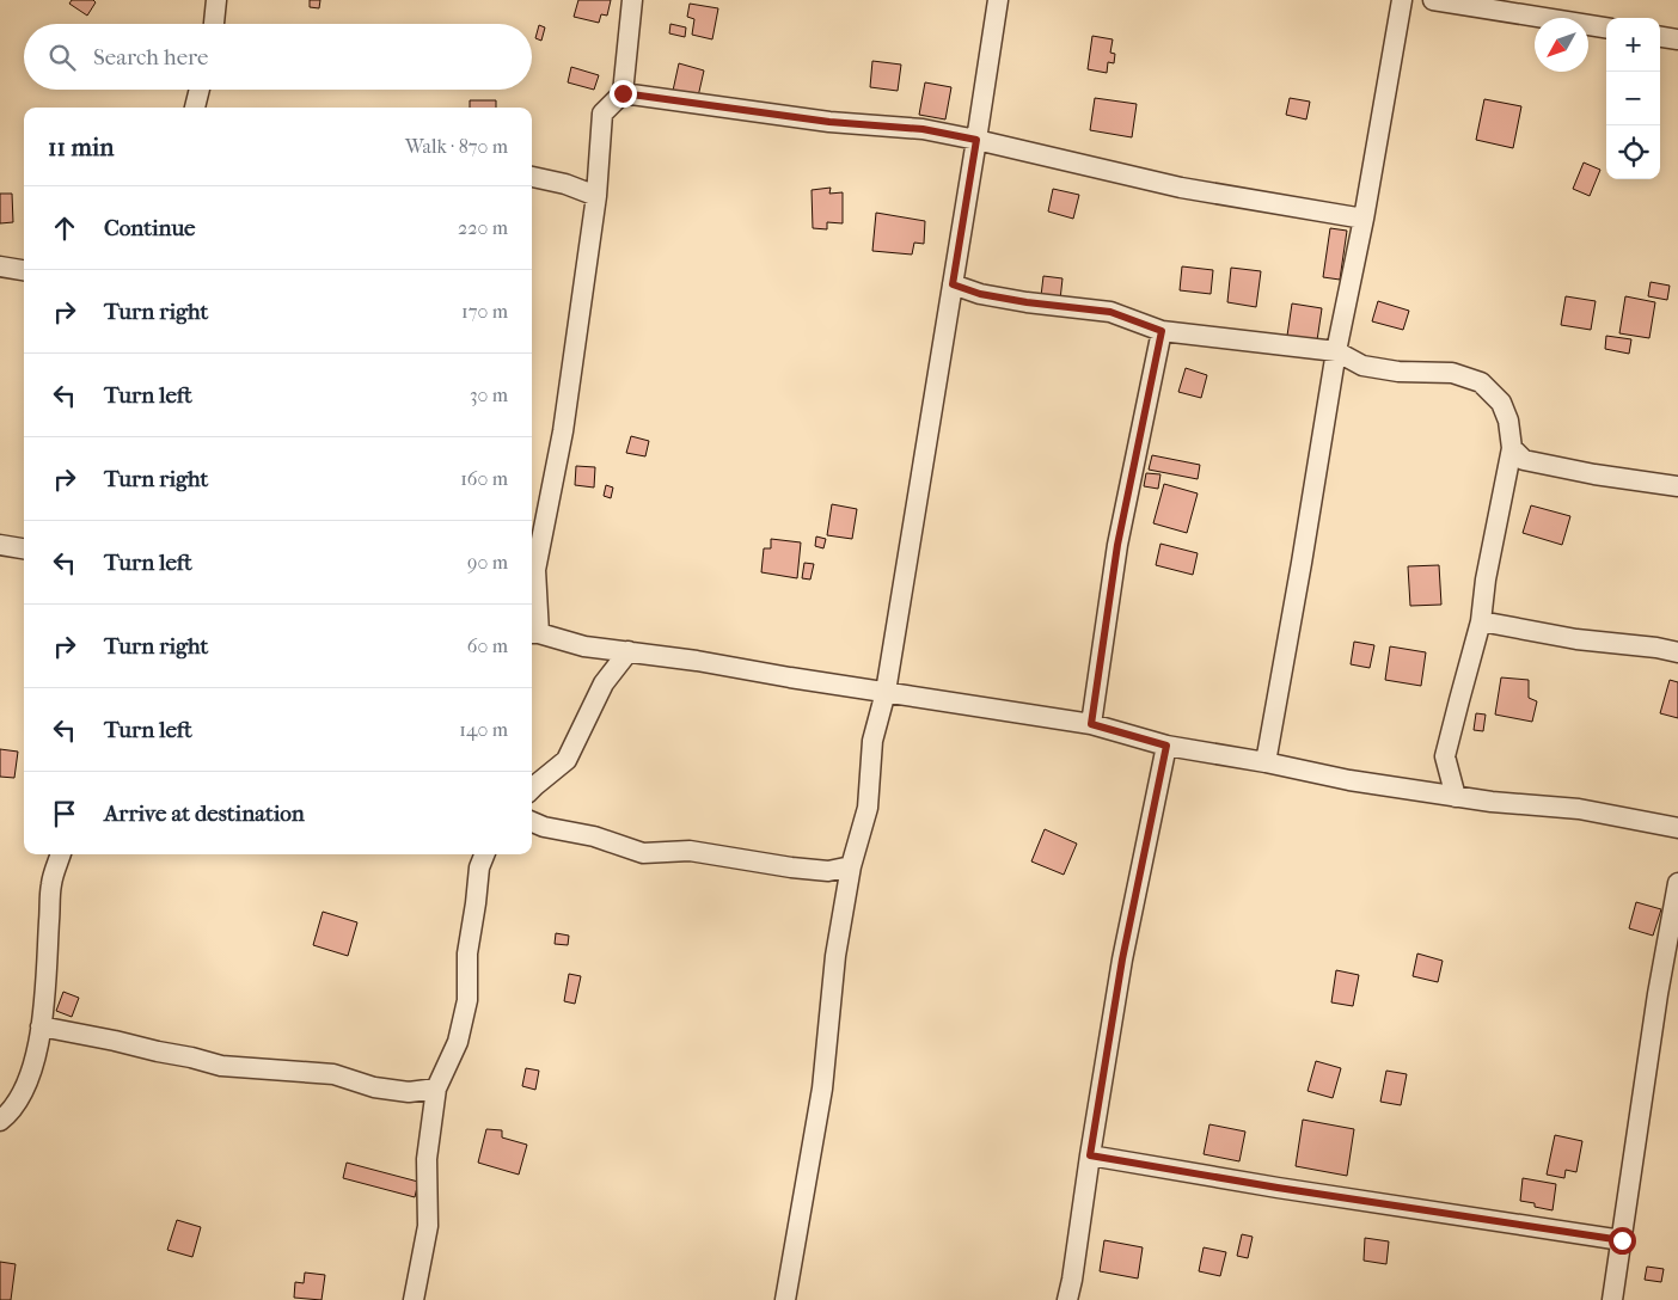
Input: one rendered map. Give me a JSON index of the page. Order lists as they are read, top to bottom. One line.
{"north":"bottom left","page":{"map_buttons":["+","−"],"search":"Search here","heading":["11 min","Walk · 870 m"],"list":[["Continue","220 m"],["Turn right","170 m"],["Turn left","30 m"],["Turn right","160 m"],["Turn left","90 m"],["Turn right","60 m"],["Turn left","140 m"],"Arrive at destination"]}}
